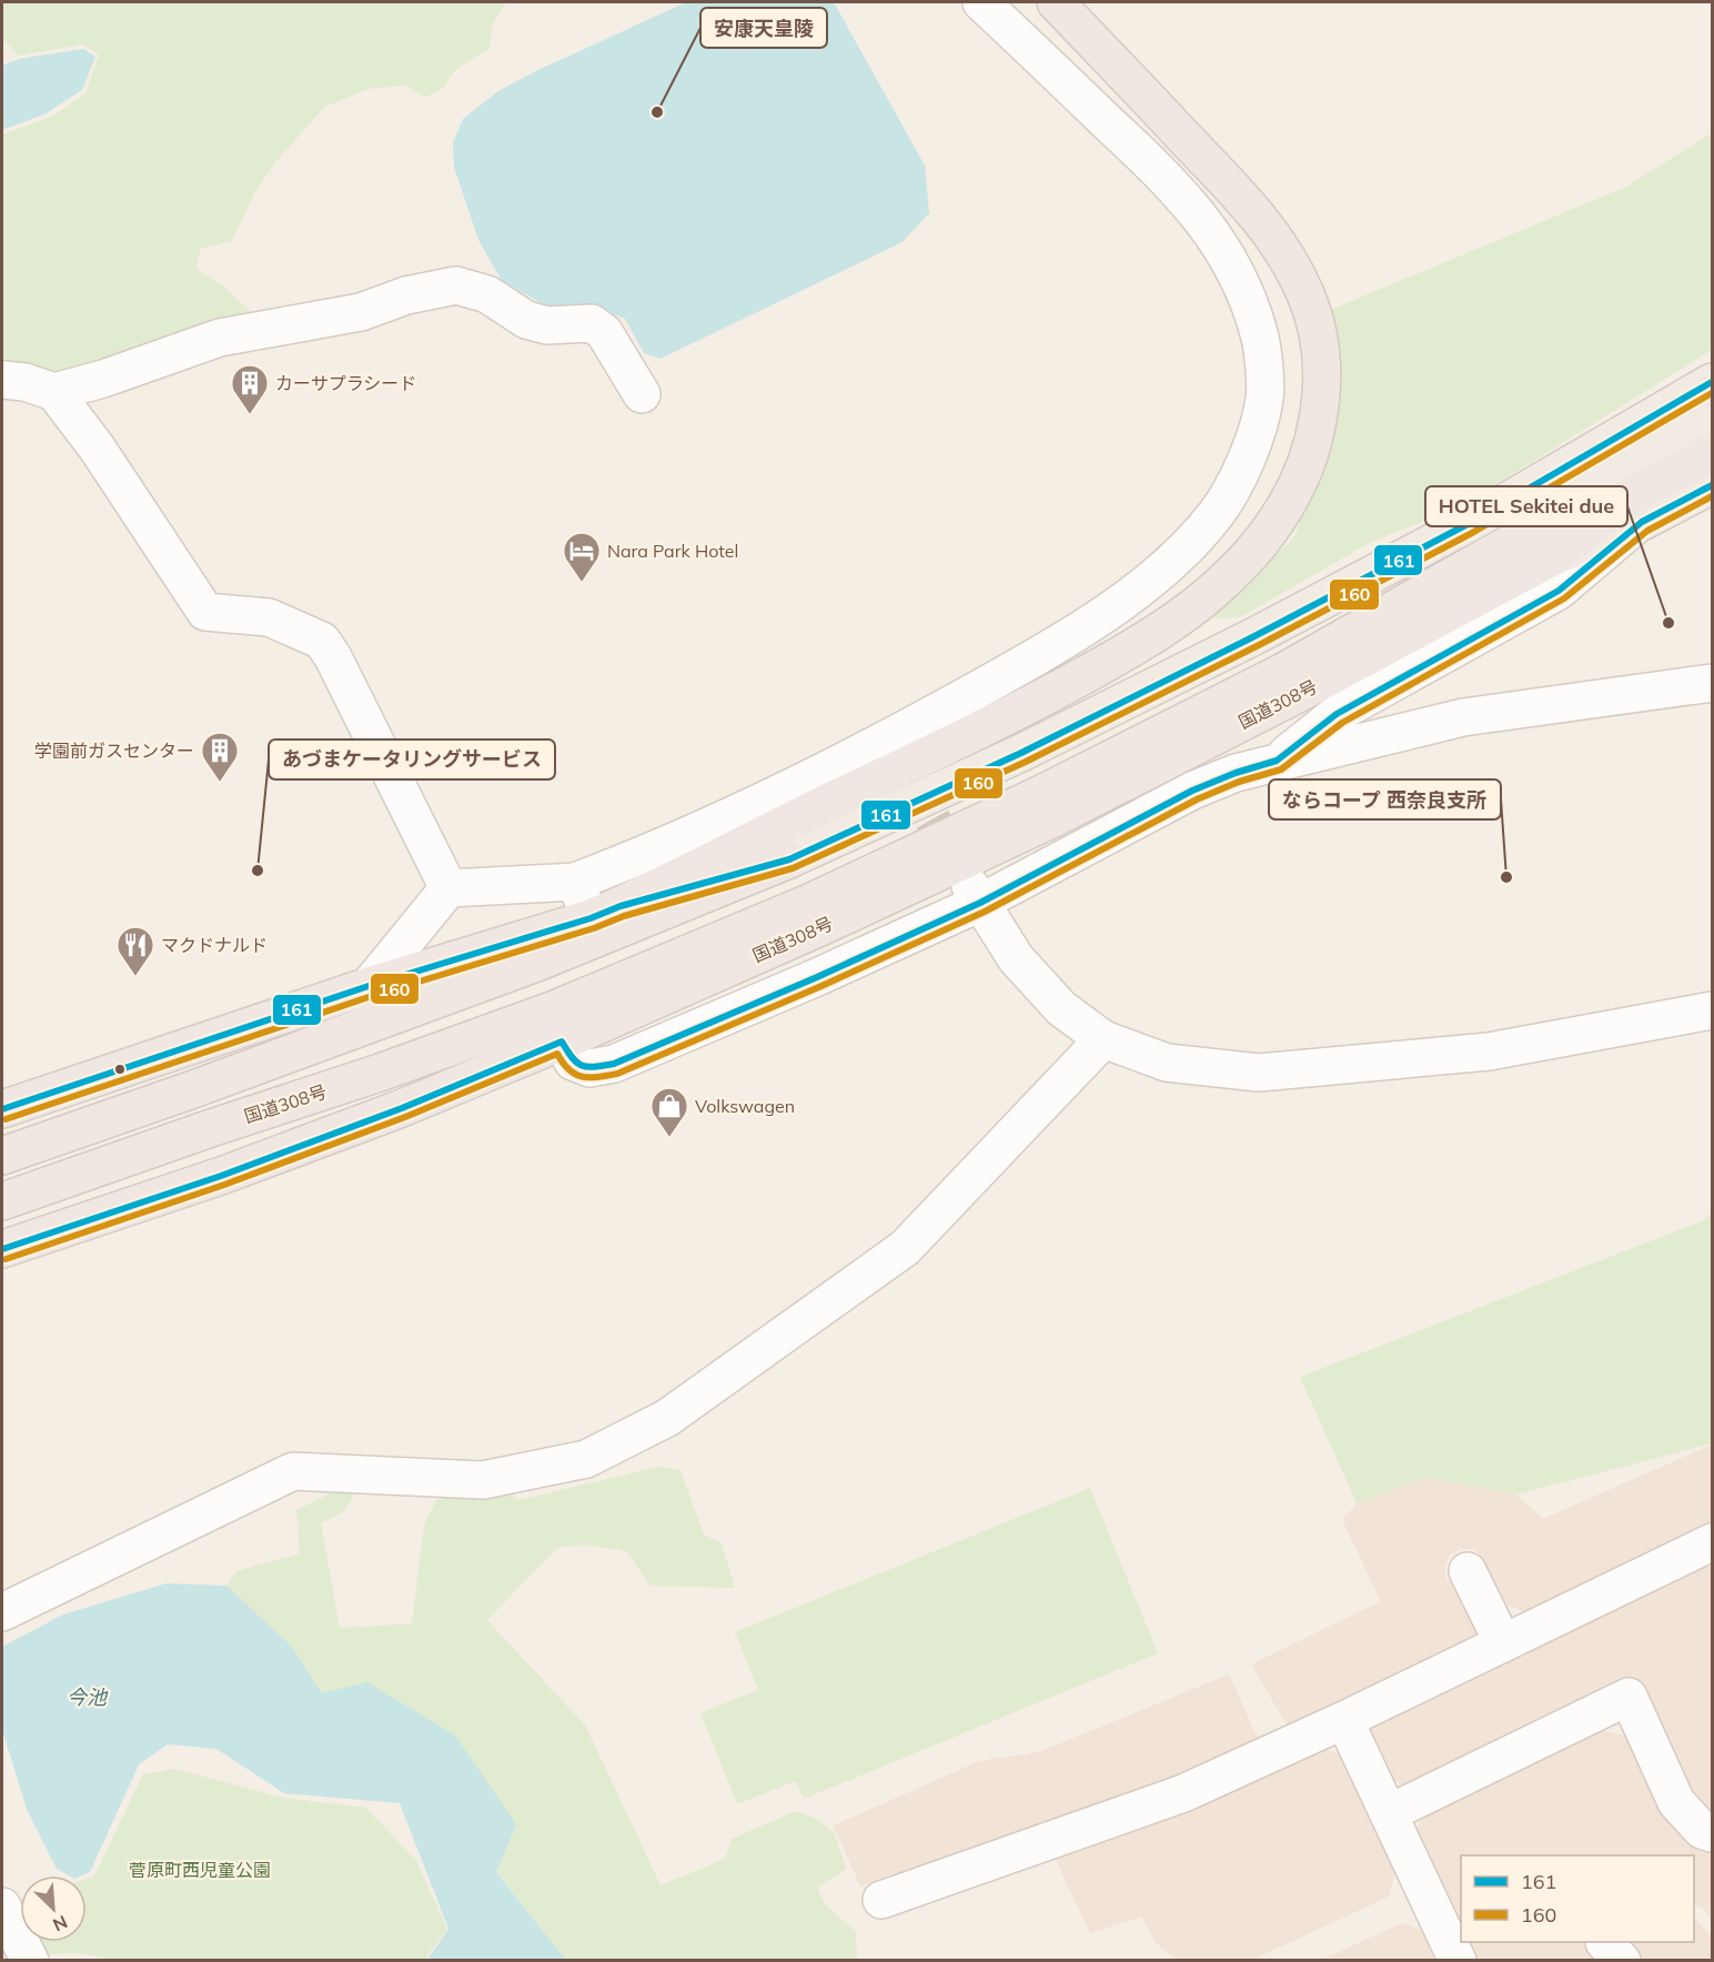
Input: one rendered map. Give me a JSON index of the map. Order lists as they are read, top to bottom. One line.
{"streets":{"highway":["国道308号"]},"water":["今池"],"parks":["菅原町西児童公園"],"places":{"other":["安康天皇陵","HOTEL Sekitei due","あづまケータリングサービス","ならコープ 西奈良支所"],"building":["カーサプラシード","学園前ガスセンター"],"hotel":["Nara Park Hotel"],"restaurant":["マクドナルド"],"shop":["Volkswagen"]},"lines":["transit line 161","transit line 160"],"legend":["161","160"],"north":"bottom right"}
